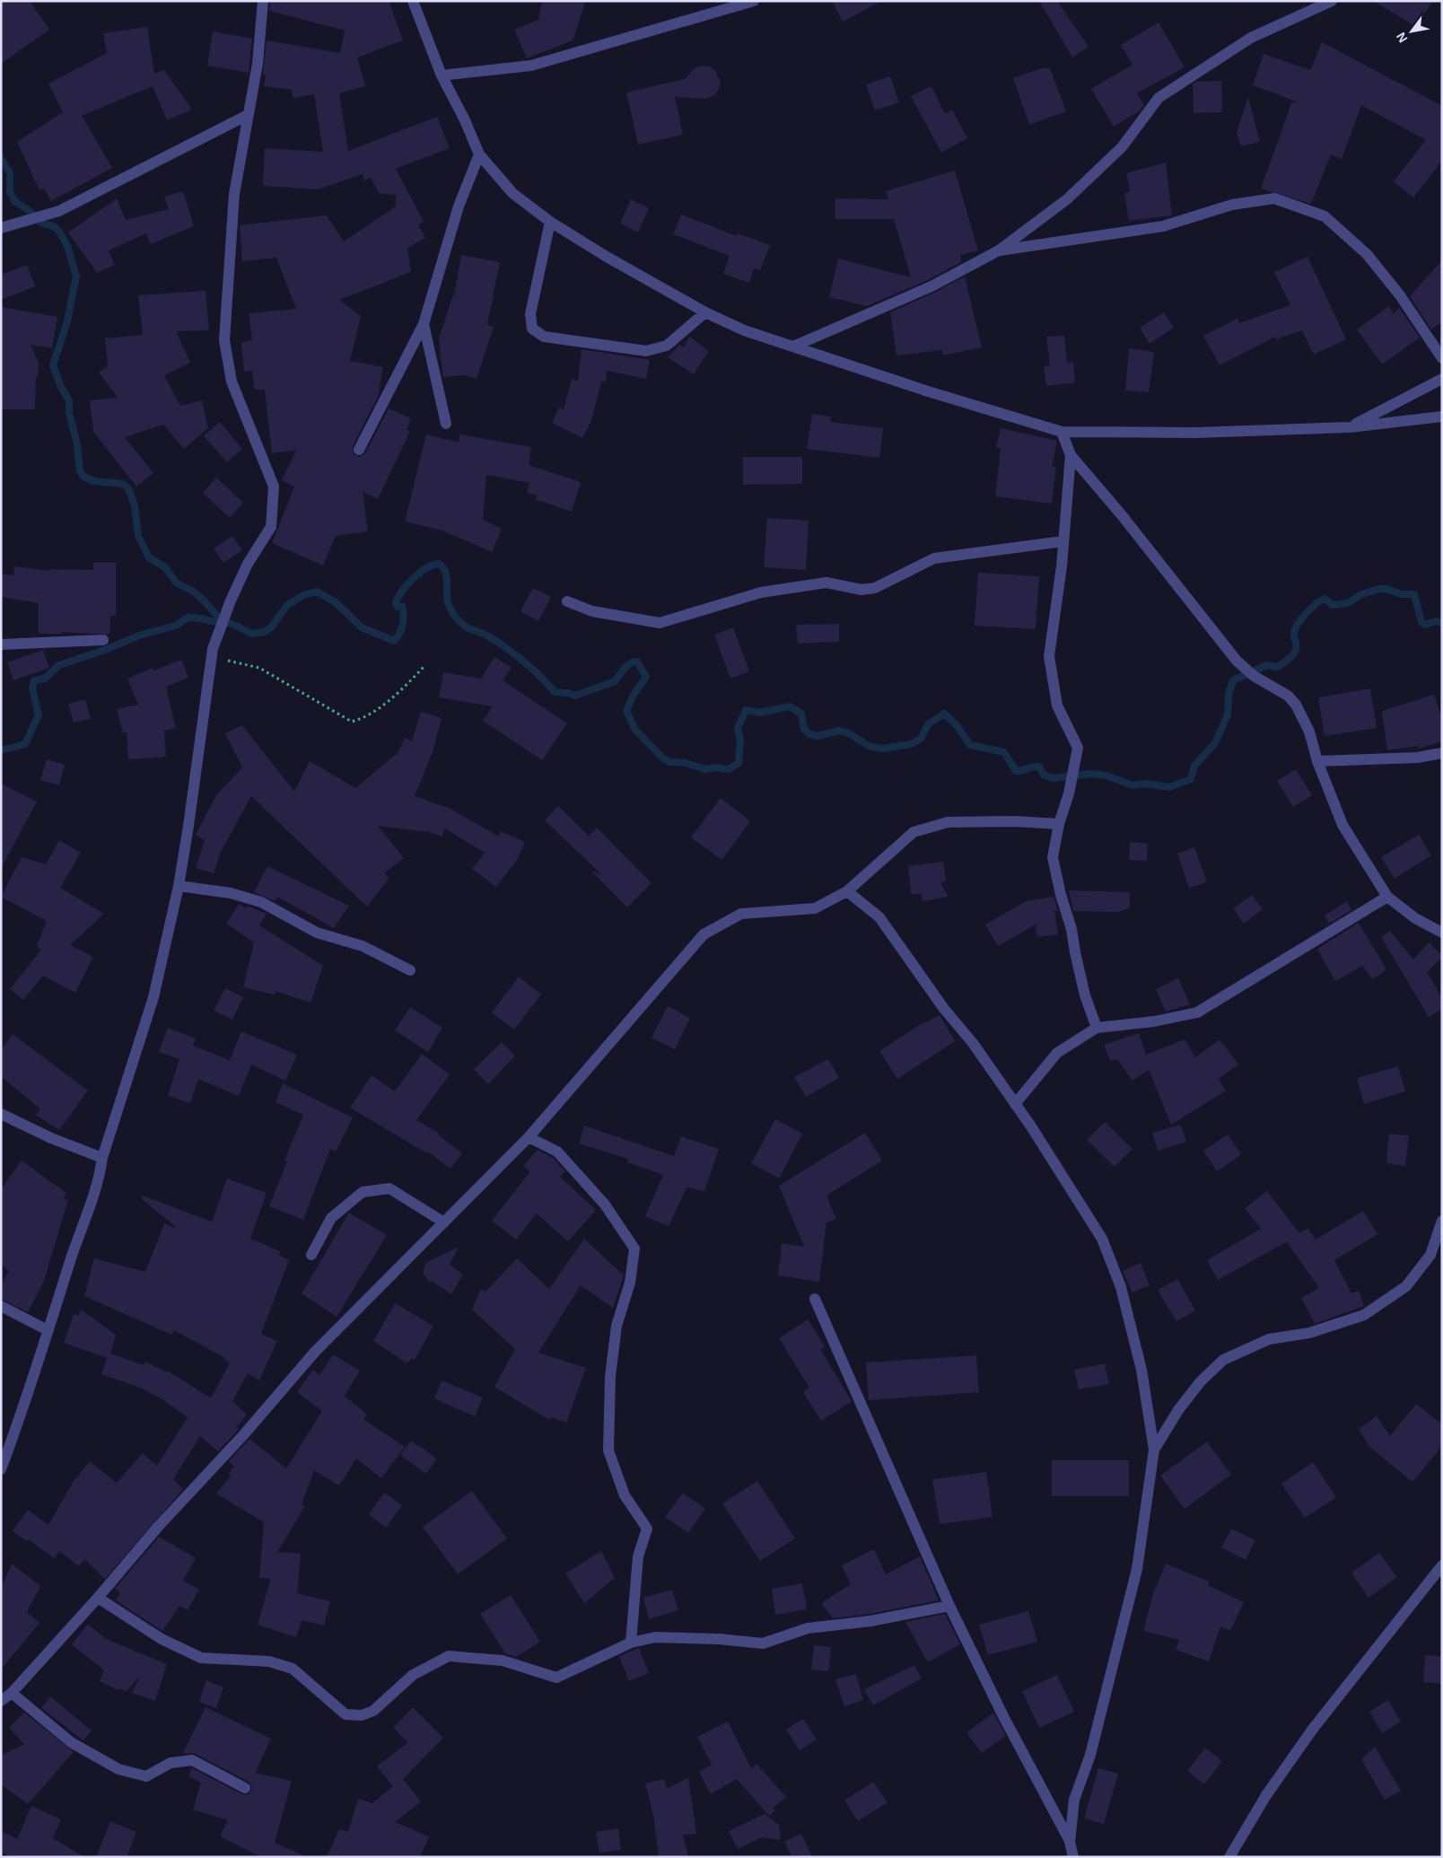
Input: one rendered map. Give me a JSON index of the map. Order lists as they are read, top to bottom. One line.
{"north":"bottom left"}
